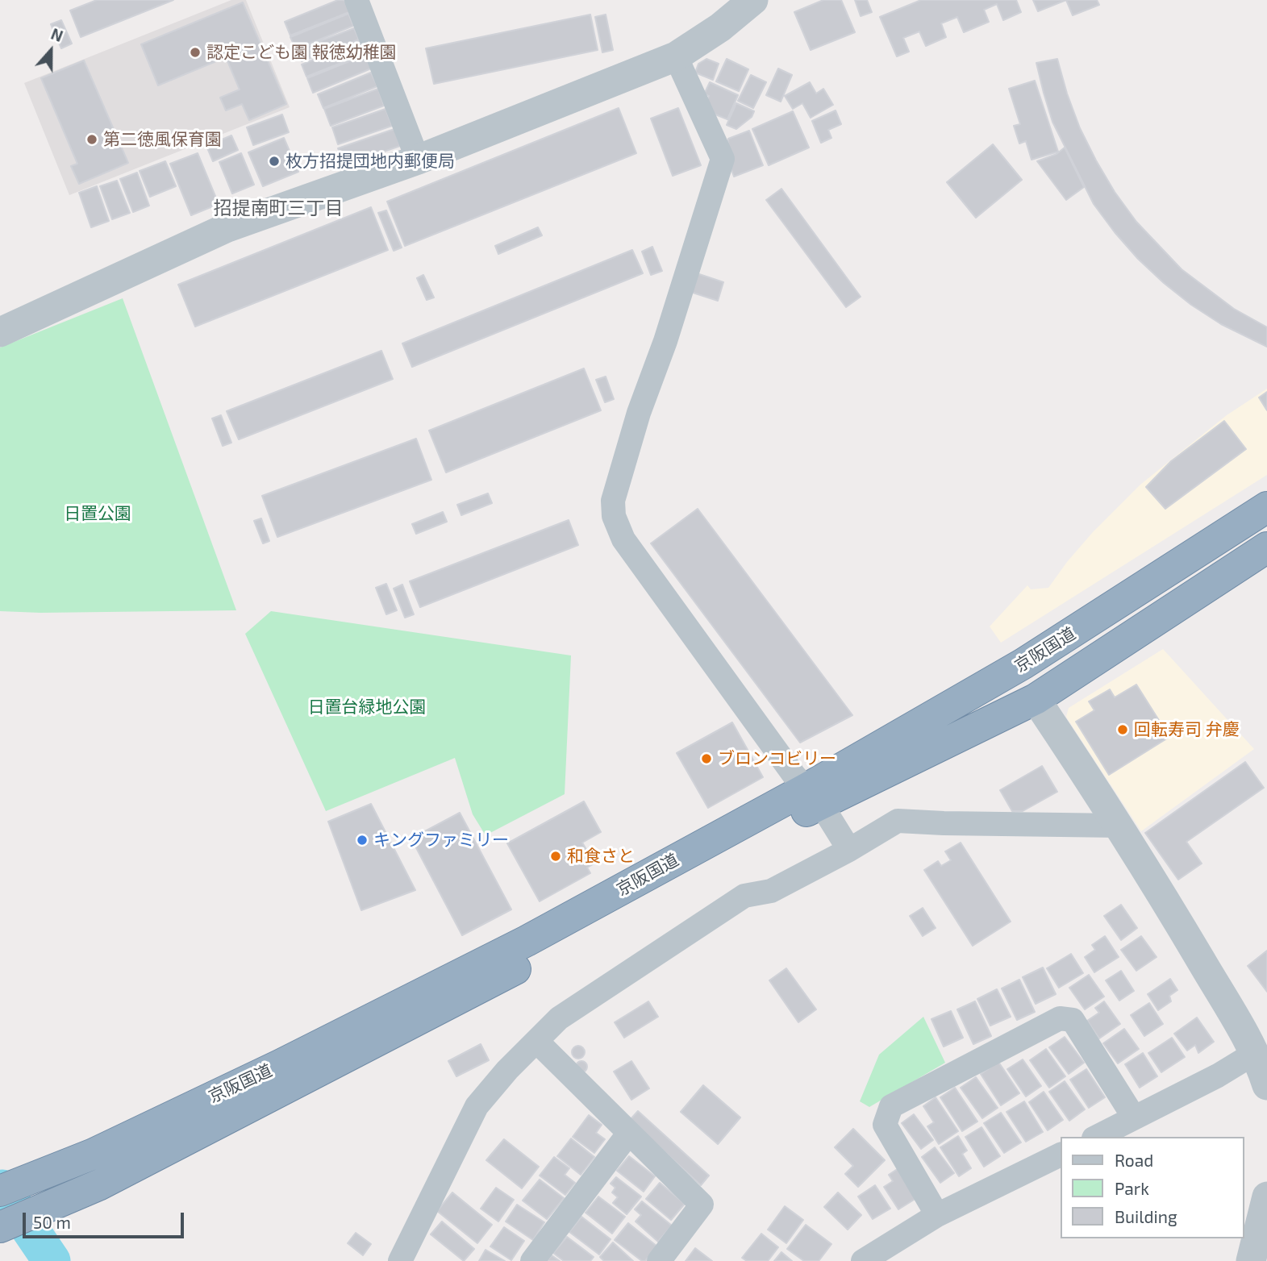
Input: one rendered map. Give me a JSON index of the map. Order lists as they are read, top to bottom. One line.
{"streets":{"highway":["京阪国道"]},"districts":["招提南町三丁目"],"parks":["日置公園","日置台緑地公園"],"places":["認定こども園 報徳幼稚園","第二徳風保育園","枚方招提団地内郵便局","回転寿司 弁慶","ブロンコビリー","キングファミリー","和食さと"],"legend":["Road","Park","Building"],"scale_bar":"50 m","north":"top"}
